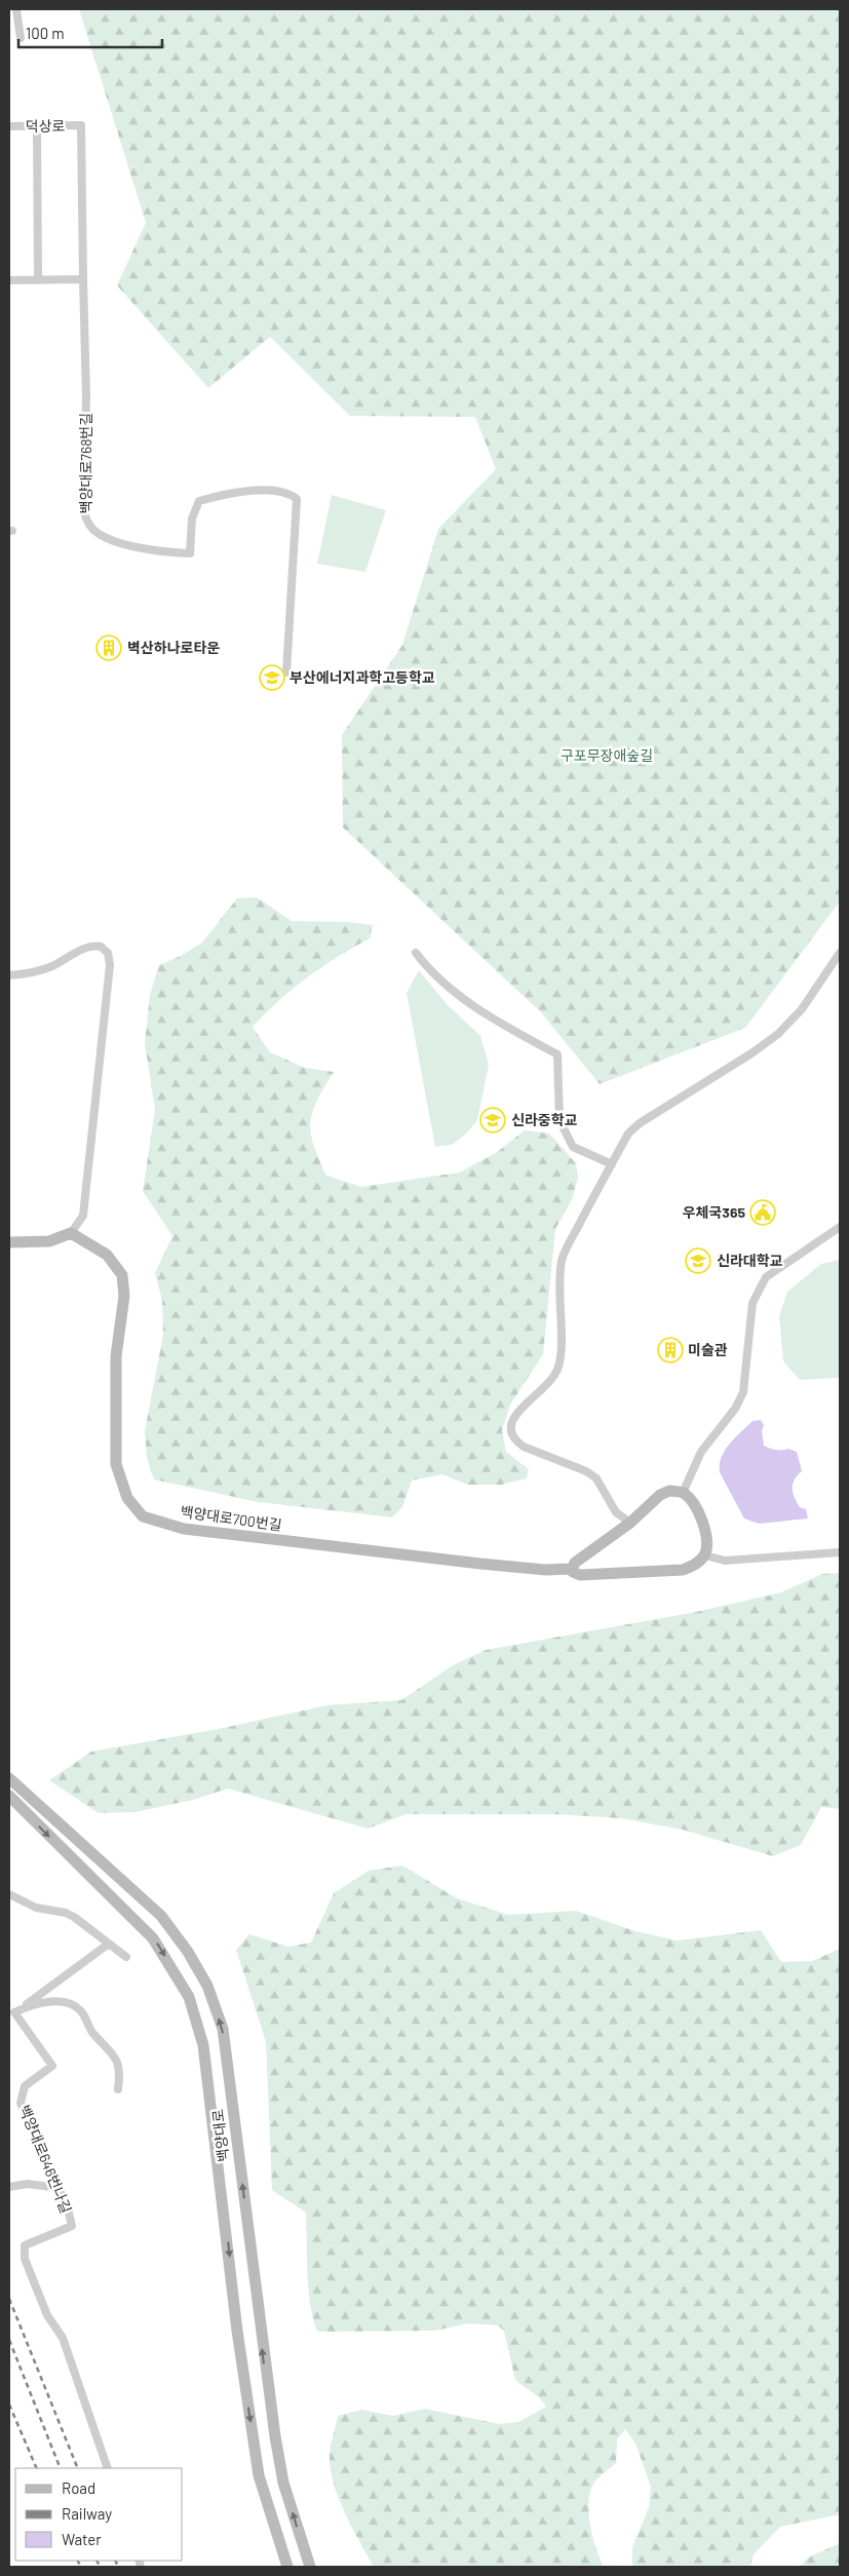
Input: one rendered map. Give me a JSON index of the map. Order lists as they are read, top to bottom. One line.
{"streets":{"main road":["백양대로700번길","백양대로"],"street":["덕상로","백양대로768번길","백양대로646번나길"]},"crossings":[["덕상로","백양대로768번길"]],"parks":["구포무장애숲길"],"places":{"building":["벽산하나로타운","미술관"],"school or university":["부산에너지과학고등학교","신라중학교","신라대학교"],"public building":["우체국365"]},"legend":["Road","Railway","Water"],"scale_bar":"100 m"}
